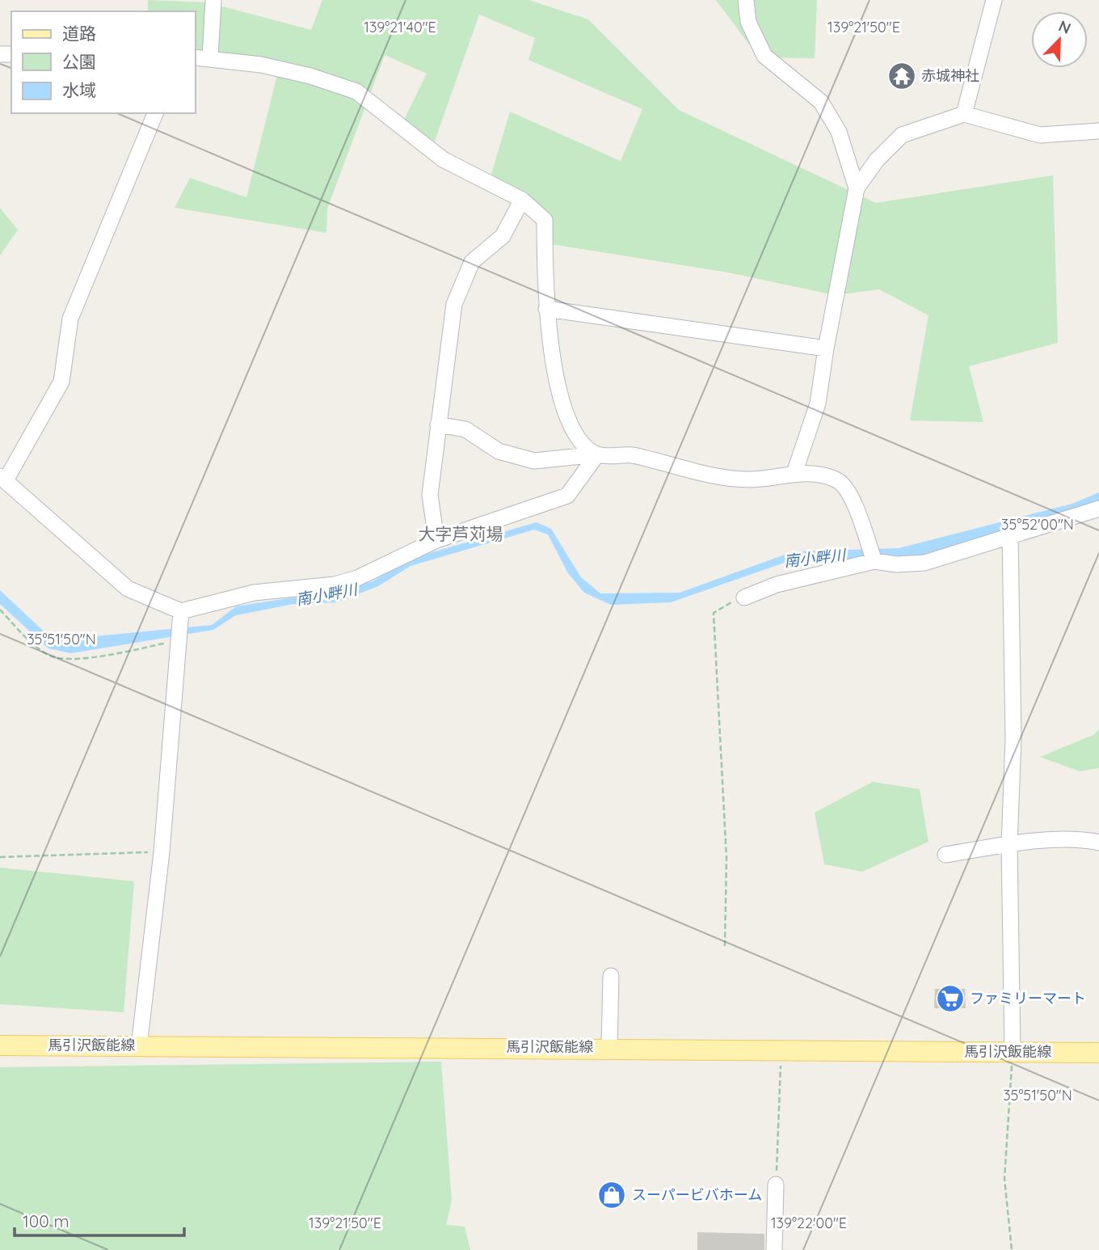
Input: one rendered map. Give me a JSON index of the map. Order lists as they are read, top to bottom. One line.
{"streets":{"main road":["馬引沢飯能線"]},"districts":["大字芦苅場"],"water":["南小畔川"],"places":{"temple":["赤城神社"],"supermarket":["ファミリーマート"],"shop":["スーパービバホーム"]},"legend":["道路","公園","水域"],"scale_bar":"100 m","north":"top right","coordinates":["139°21'40\"E","139°21'50\"E","35°52'00\"N","35°51'50\"N","139°22'00\"E"]}
